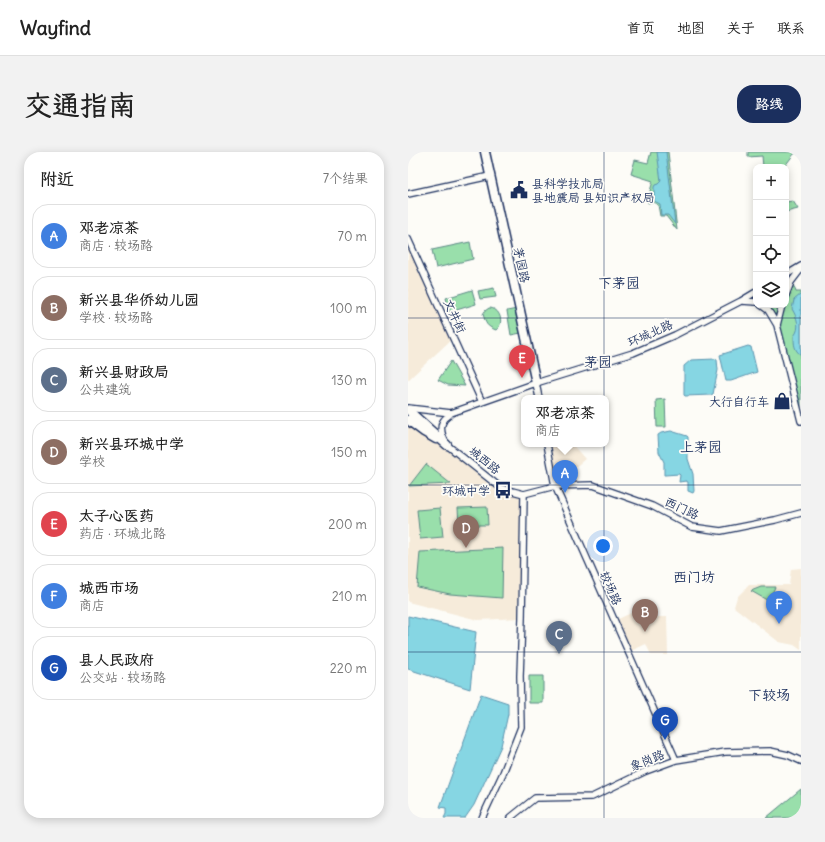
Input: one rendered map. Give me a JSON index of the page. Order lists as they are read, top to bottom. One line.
{"streets":{"street":["茅园路","文井街","环城北路","城西路","西门路","较场路","象岗路"]},"crossings":[["茅园路","环城北路"],["文井街","环城北路"],["城西路","西门路"],["城西路","较场路"],["西门路","较场路"],["较场路","象岗路"]],"districts":["下茅园","茅园","上茅园","西门坊","下较场"],"places":{"public building":["县科学技术局 县地震局 县知识产权局"],"shop":["大行自行车"],"bus stop":["环城中学"]},"page":{"header":"Wayfind","nav":["首页","地图","关于","联系"],"buttons":"路线","title":"交通指南","heading":["附近","7个结果"],"map_buttons":["+","−"],"list":[{"mark":"A","name":"邓老凉茶","note":"商店 · 较场路","value":"70 m"},{"mark":"B","name":"新兴县华侨幼儿园","note":"学校 · 较场路","value":"100 m"},{"mark":"C","name":"新兴县财政局","note":"公共建筑","value":"130 m"},{"mark":"D","name":"新兴县环城中学","note":"学校","value":"150 m"},{"mark":"E","name":"太子心医药","note":"药店 · 环城北路","value":"200 m"},{"mark":"F","name":"城西市场","note":"商店","value":"210 m"},{"mark":"G","name":"县人民政府","note":"公交站 · 较场路","value":"220 m"}],"pins":["E","A","D","F","B","C","G"],"popup":["邓老凉茶","商店"]}}
